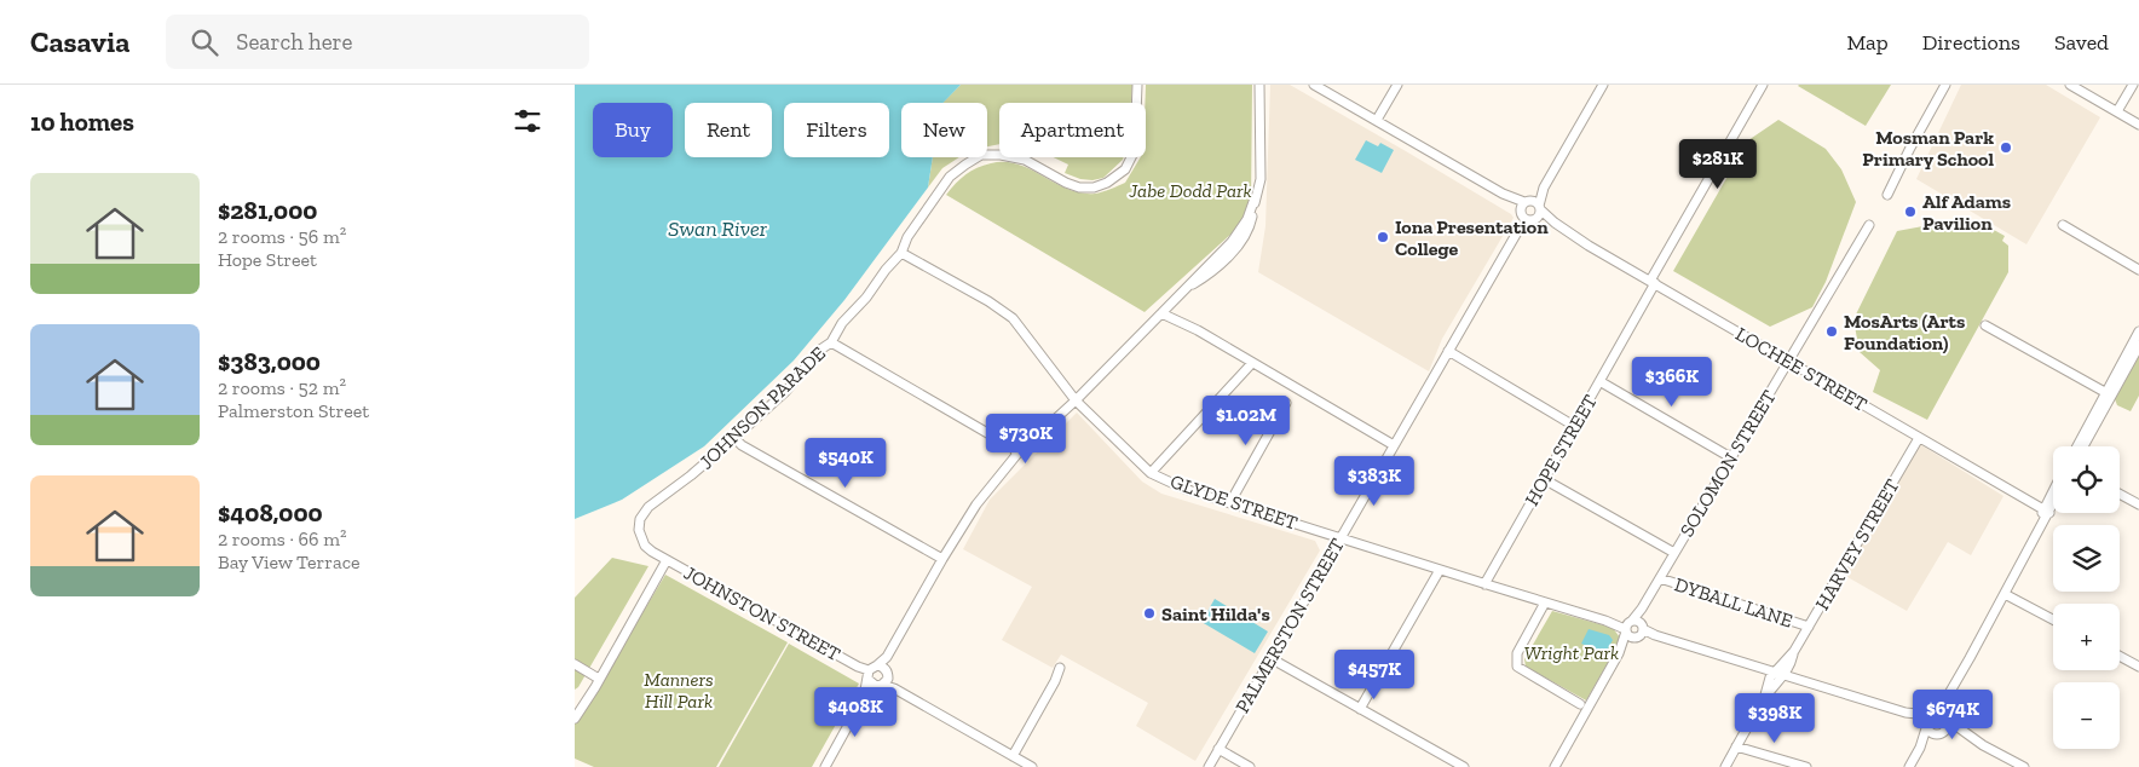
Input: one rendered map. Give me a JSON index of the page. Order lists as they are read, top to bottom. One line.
{"streets":{"street":["LOCHEE STREET","JOHNSON PARADE","HOPE STREET","SOLOMON STREET","GLYDE STREET","HARVEY STREET","DYBALL LANE","JOHNSTON STREET","PALMERSTON STREET"]},"crossings":[["LOCHEE STREET","HOPE STREET"],["LOCHEE STREET","SOLOMON STREET"],["LOCHEE STREET","HARVEY STREET"],["LOCHEE STREET","PALMERSTON STREET"],["JOHNSON PARADE","GLYDE STREET"],["JOHNSON PARADE","JOHNSTON STREET"],["HOPE STREET","GLYDE STREET"],["SOLOMON STREET","GLYDE STREET"],["SOLOMON STREET","DYBALL LANE"],["GLYDE STREET","HARVEY STREET"],["GLYDE STREET","PALMERSTON STREET"],["HARVEY STREET","DYBALL LANE"]],"water":["Swan River"],"parks":["Jabe Dodd Park","Wright Park","Manners Hill Park"],"places":["Mosman Park Primary School","Alf Adams Pavilion","Iona Presentation College","MosArts (Arts Foundation)","Saint Hilda's"],"page":{"header":"Casavia","search":"Search here","nav":["Map","Directions","Saved"],"heading":"10 homes","chip":["Buy","Rent","Filters","New","Apartment"],"price":["$281K","$366K","$1.02M","$730K","$540K","$383K","$457K","$408K","$674K","$398K"],"list":[{"name":"$281,000","note":"2 rooms · 56 m² · Hope Street"},{"name":"$383,000","note":"2 rooms · 52 m² · Palmerston Street"},{"name":"$408,000","note":"2 rooms · 66 m² · Bay View Terrace"}],"map_buttons":["+","−"]}}
